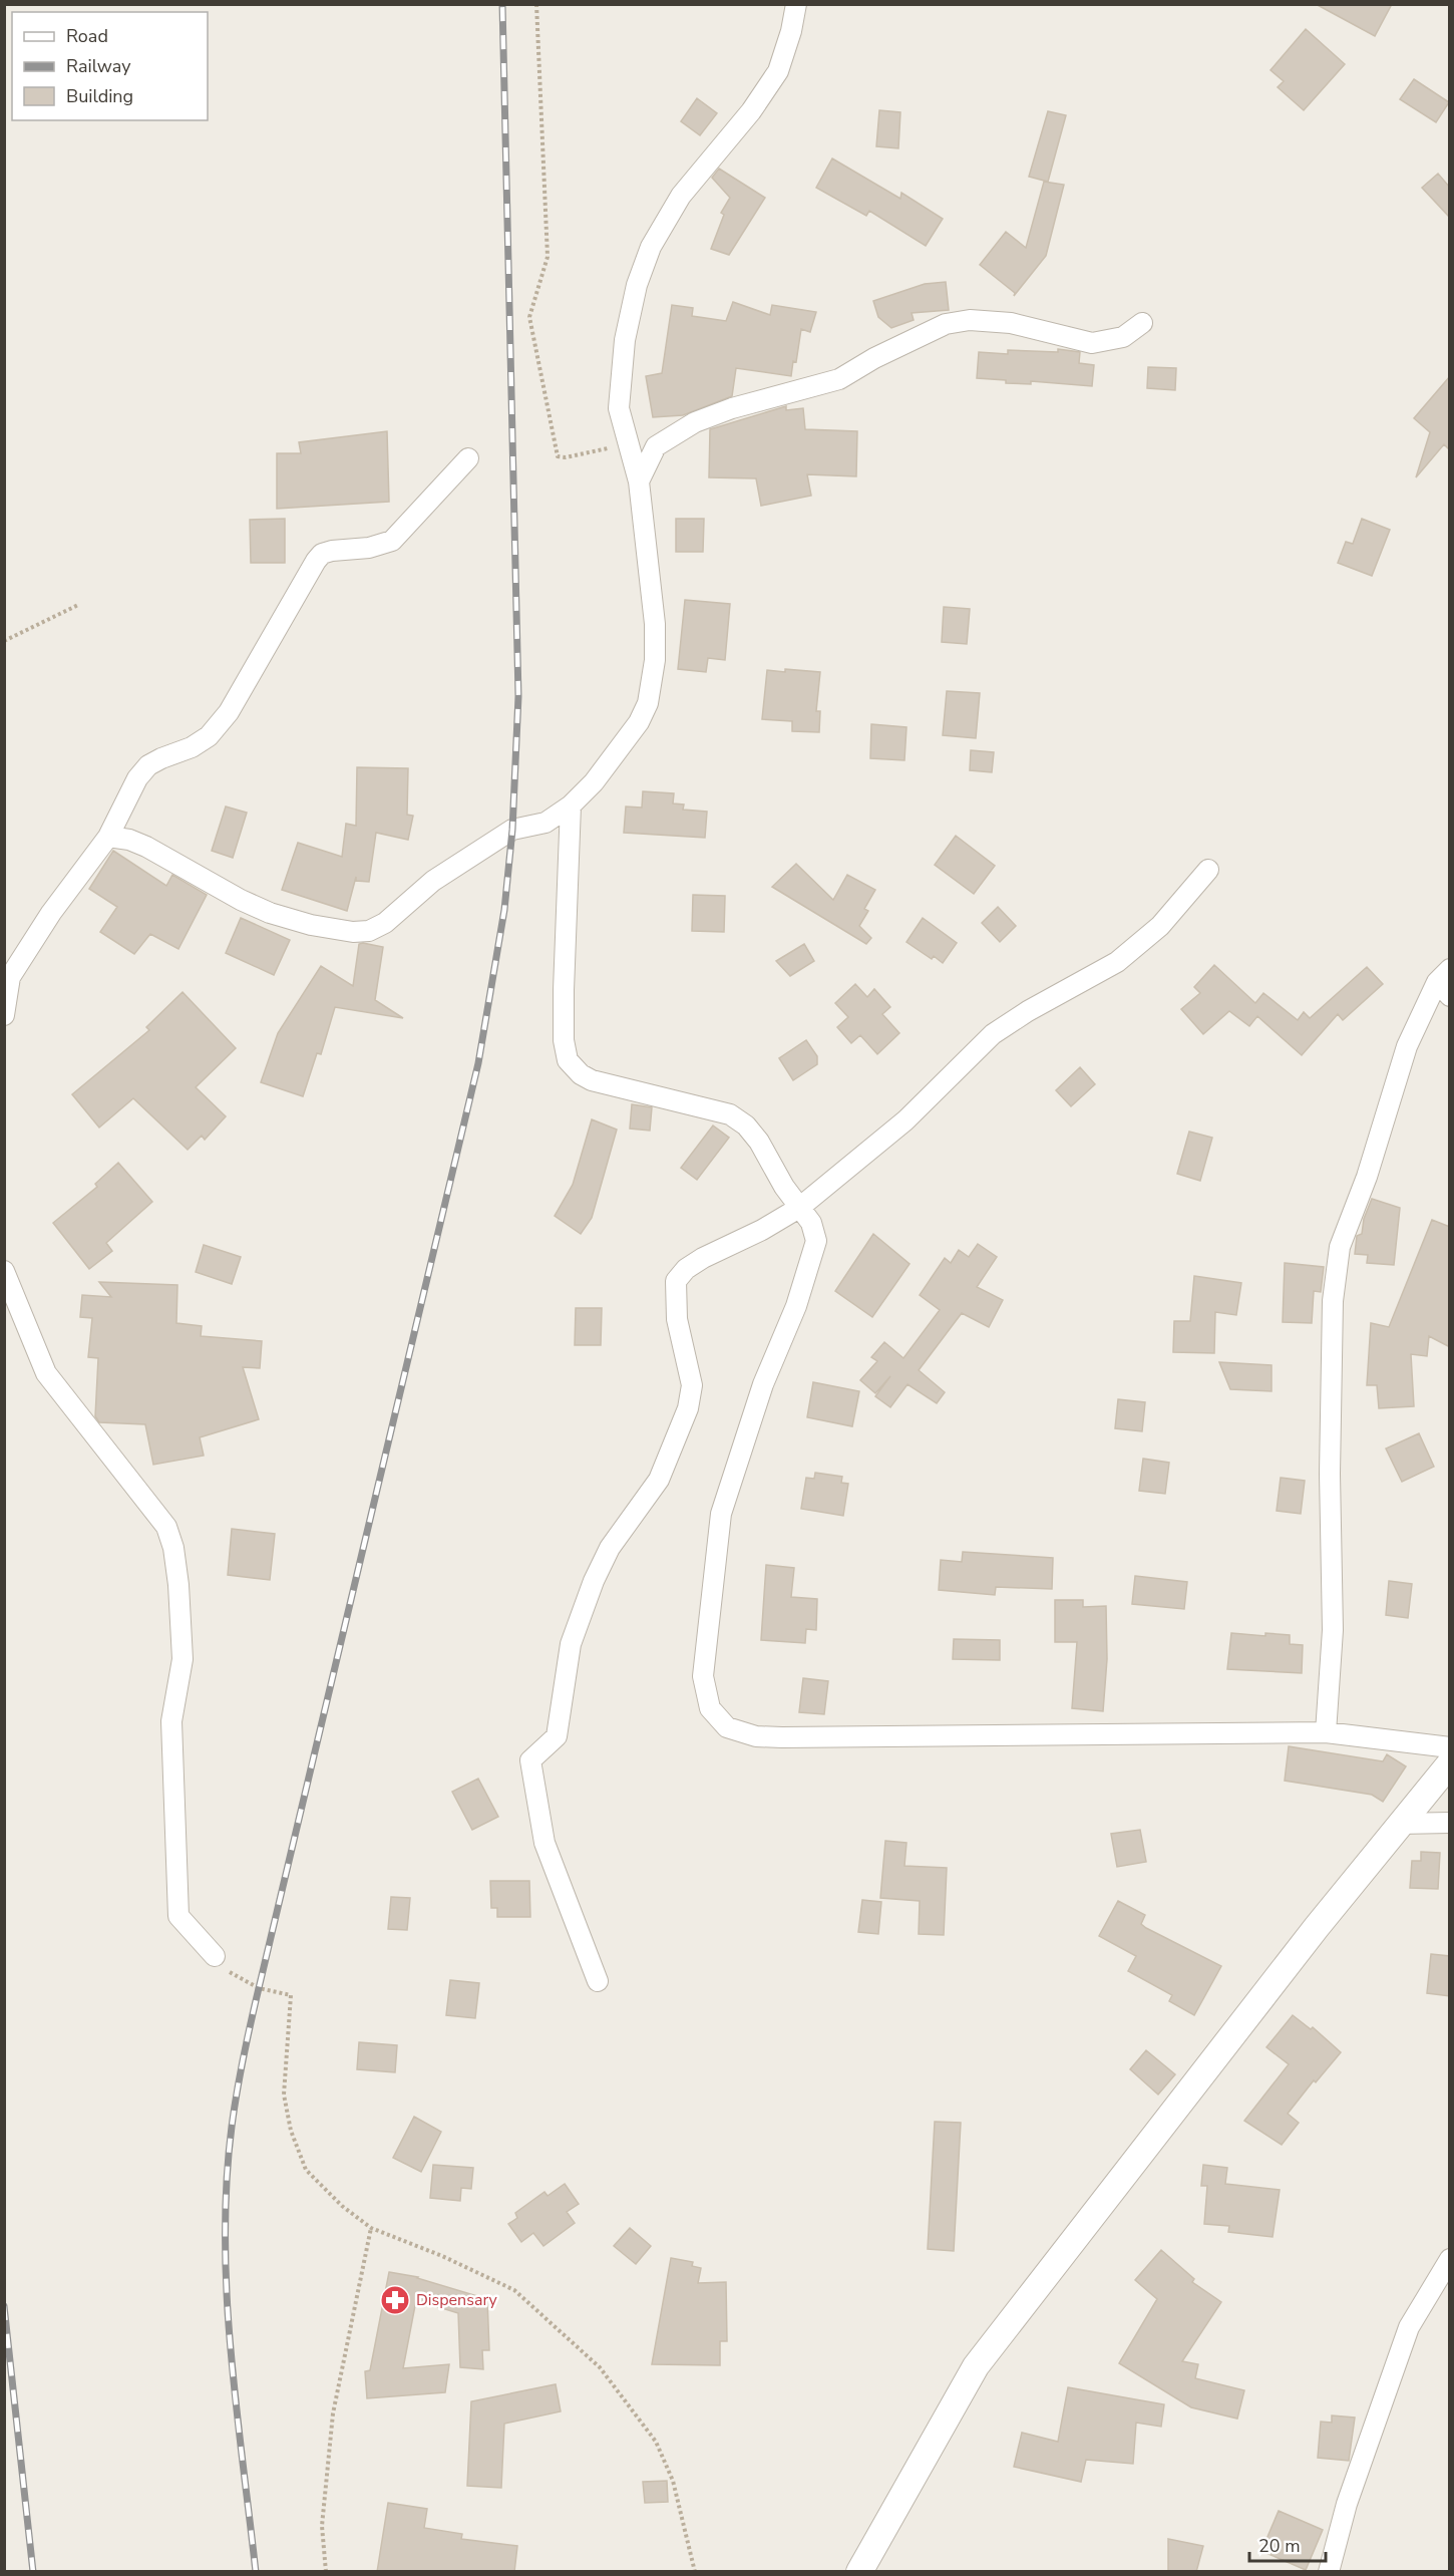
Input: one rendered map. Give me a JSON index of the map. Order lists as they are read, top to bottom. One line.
{"places":{"pharmacy":["Dispensary"]},"legend":["Road","Railway","Building"],"scale_bar":"20 m"}
